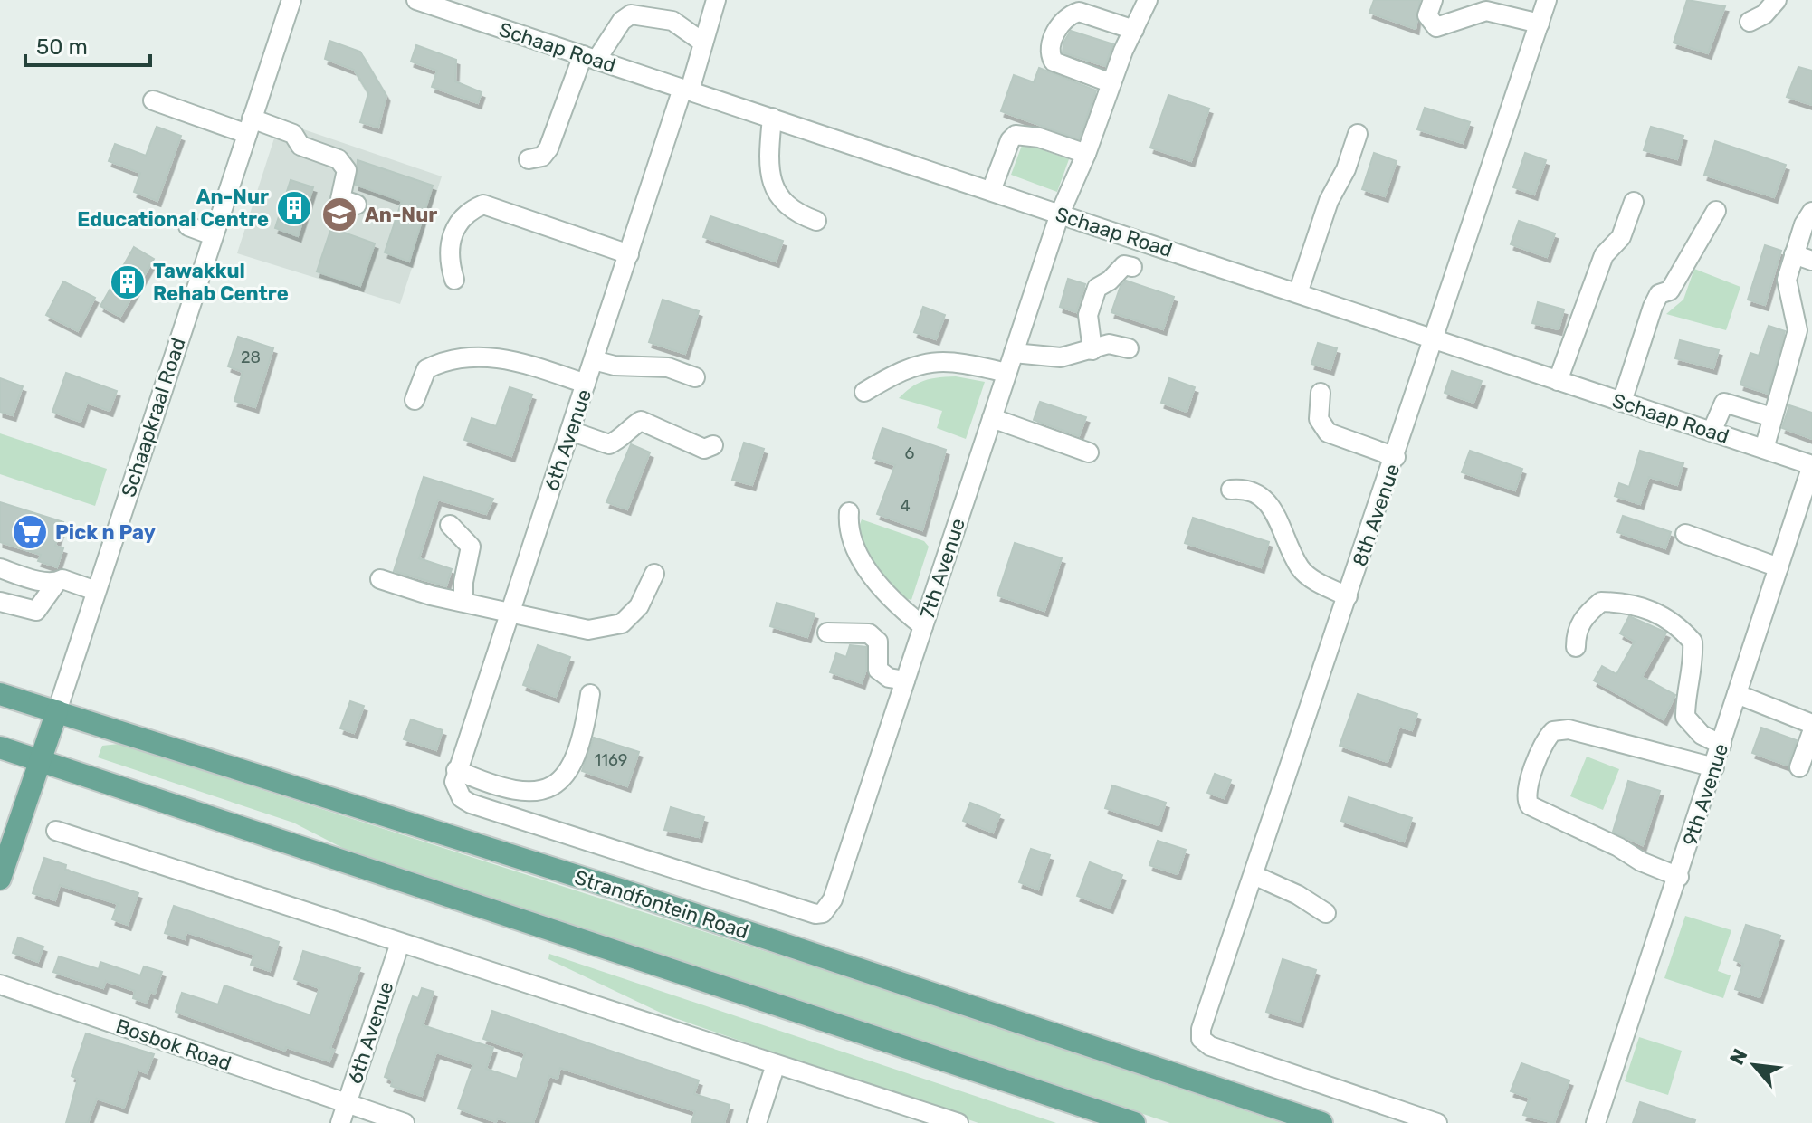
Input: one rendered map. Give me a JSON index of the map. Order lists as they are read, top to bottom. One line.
{"streets":{"main road":["Strandfontein Road"],"street":["Schaap Road","Schaapkraal Road","6th Avenue","8th Avenue","7th Avenue","9th Avenue","Bosbok Road"]},"crossings":[["Schaap Road","6th Avenue"],["Schaap Road","8th Avenue"],["Schaap Road","7th Avenue"],["Schaap Road","9th Avenue"],["Schaapkraal Road","Strandfontein Road"],["6th Avenue","7th Avenue"],["6th Avenue","Bosbok Road"]],"places":{"building":["An-Nur Educational Centre","Tawakkul Rehab Centre"],"school or university":["An-Nur"],"supermarket":["Pick n Pay"]},"house_numbers":["28","6","4","1169"],"scale_bar":"50 m","north":"top left"}
